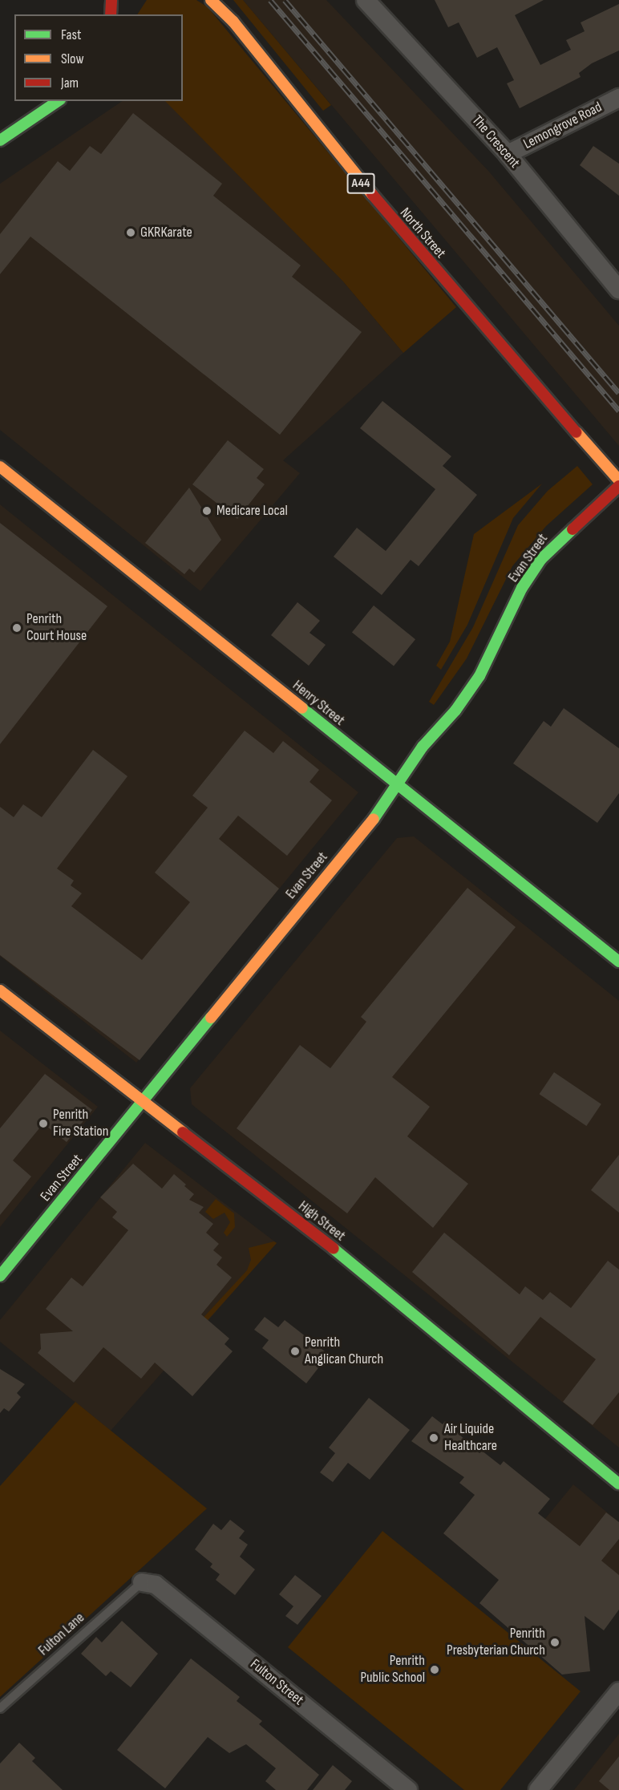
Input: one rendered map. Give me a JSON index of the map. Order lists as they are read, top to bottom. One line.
{"streets":{"main road":["A44","North Street","Evan Street","Henry Street","High Street"],"street":["Lemongrove Road","The Crescent","Fulton Street"],"lane":["Fulton Lane"]},"crossings":[["Lemongrove Road","The Crescent"],["Evan Street","Henry Street"],["Evan Street","High Street"],["Fulton Lane","Fulton Street"]],"places":["GKRKarate","Medicare Local","Penrith Court House","Penrith Fire Station","Penrith Anglican Church","Air Liquide Healthcare","Penrith Presbyterian Church","Penrith Public School"],"legend":["Fast","Slow","Jam"]}
